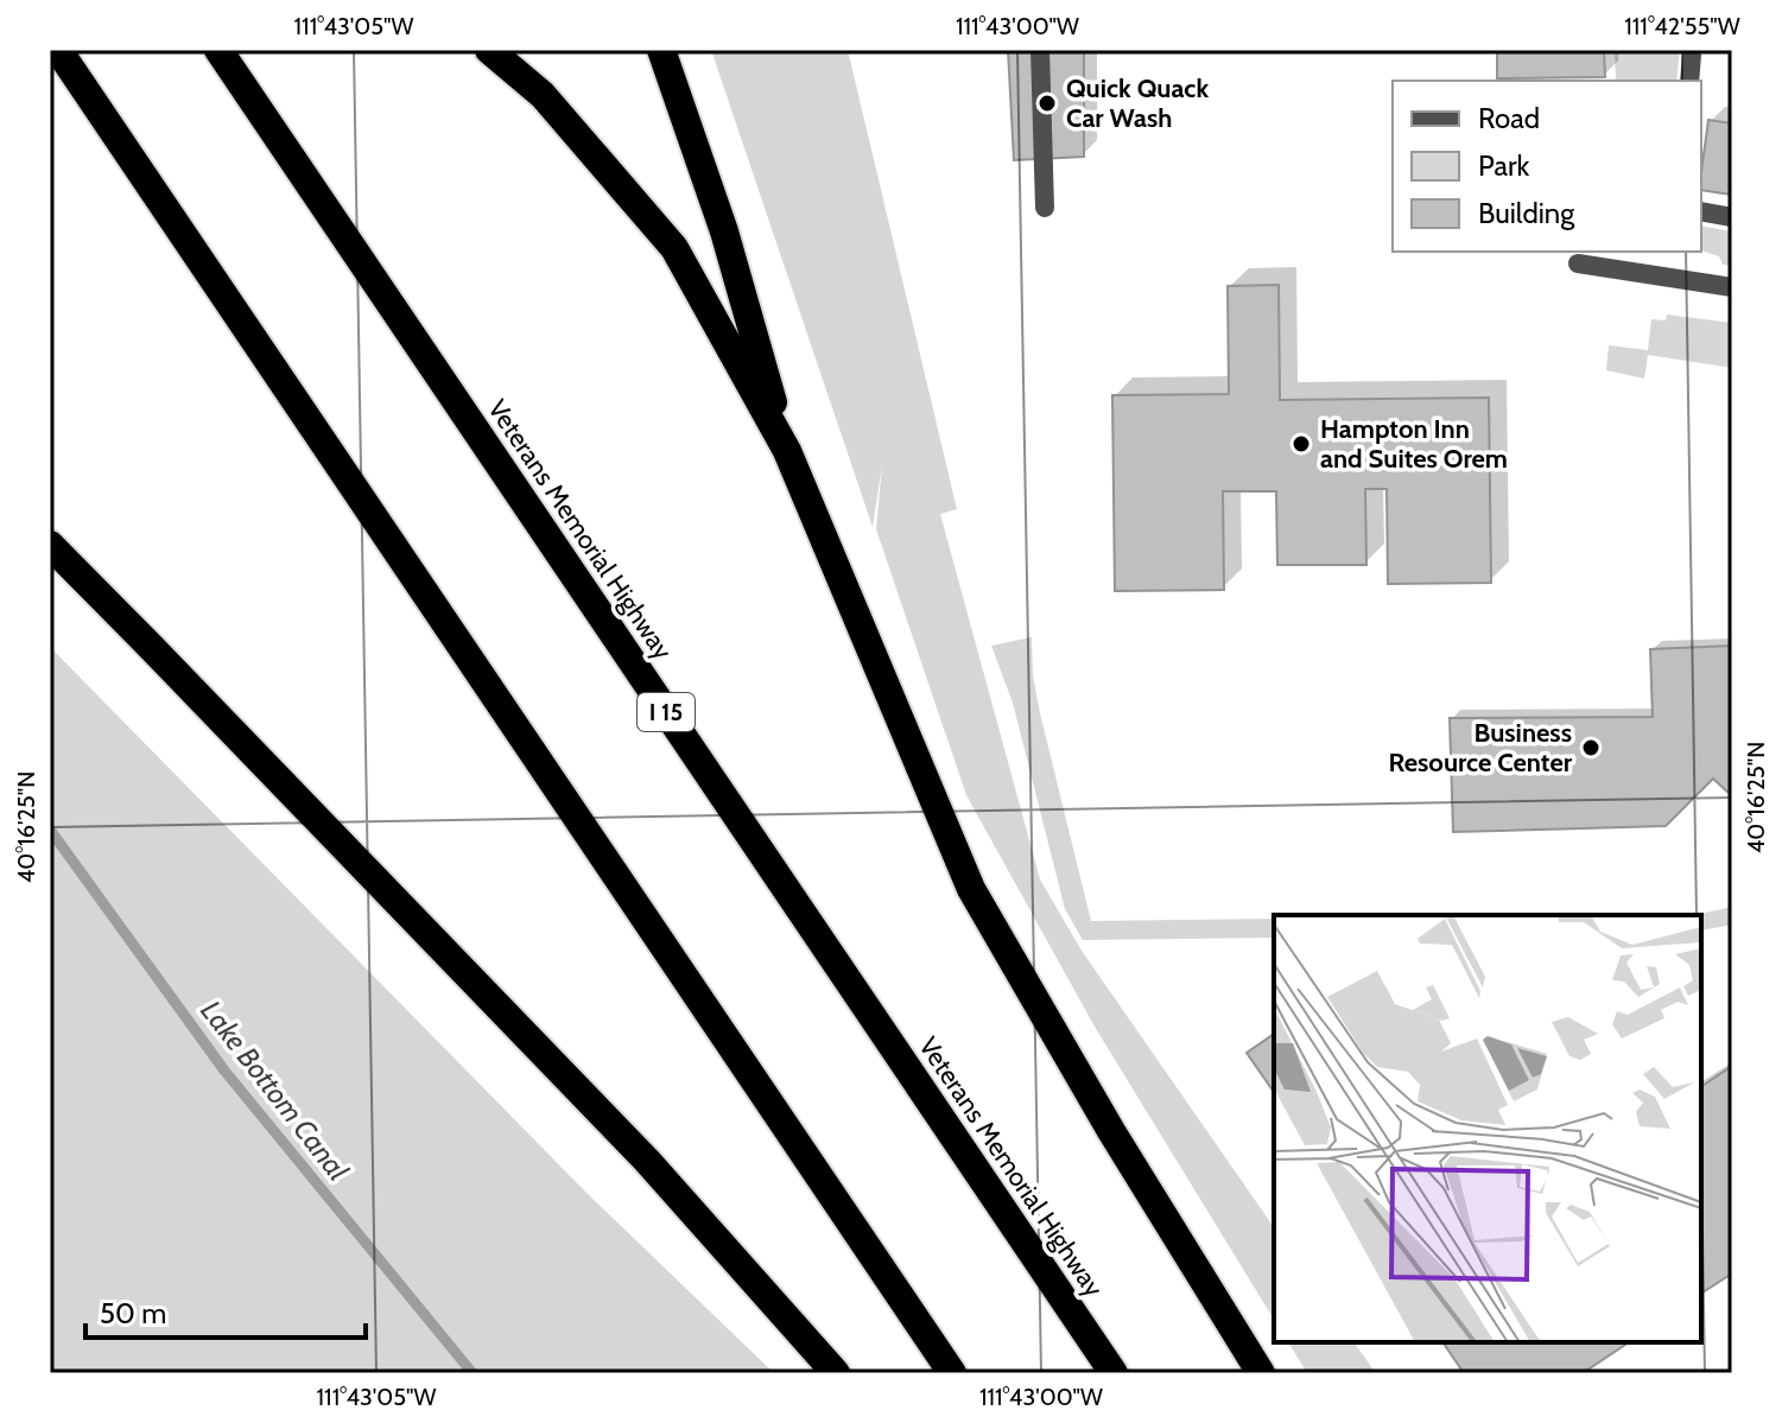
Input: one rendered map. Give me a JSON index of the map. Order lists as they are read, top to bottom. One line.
{"streets":{"highway":["Veterans Memorial Highway","I 15"]},"water":["Lake Bottom Canal"],"places":["Quick Quack Car Wash","Hampton Inn and Suites Orem","Business Resource Center"],"legend":["Road","Park","Building"],"scale_bar":"50 m","coordinates":["111°43'05\"W","111°43'00\"W","111°42'55\"W","40°16'25\"N"]}
